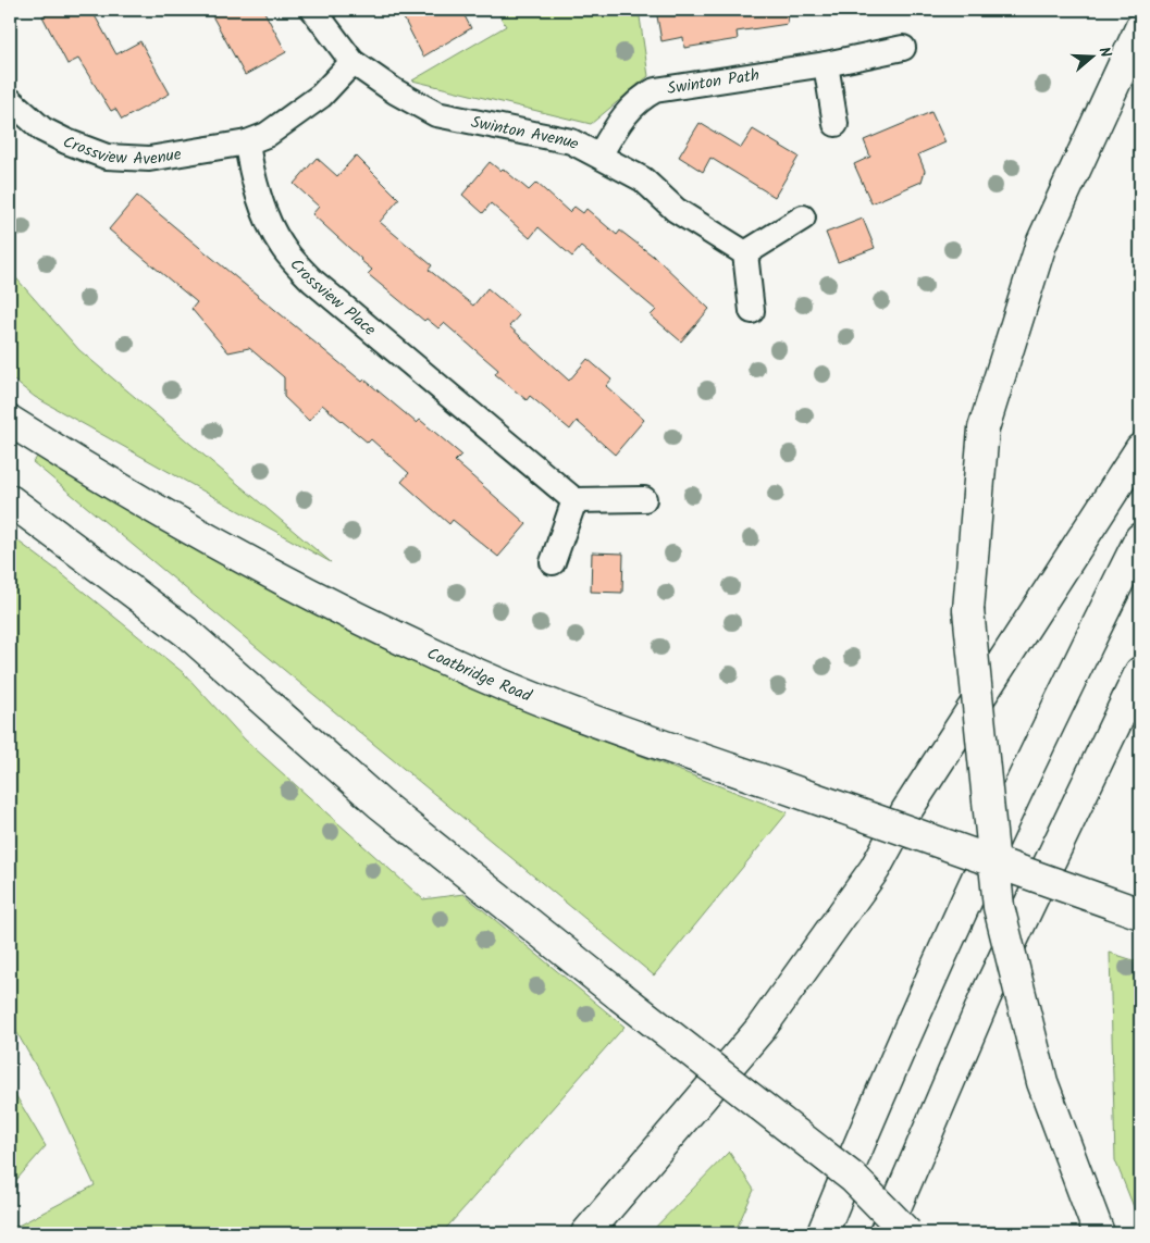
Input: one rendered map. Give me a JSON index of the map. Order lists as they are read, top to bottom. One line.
{"streets":{"highway":["Coatbridge Road"],"street":["Swinton Path","Swinton Avenue","Crossview Avenue","Crossview Place"]},"crossings":[["Swinton Path","Swinton Avenue"],["Crossview Avenue","Crossview Place"]],"north":"right"}
